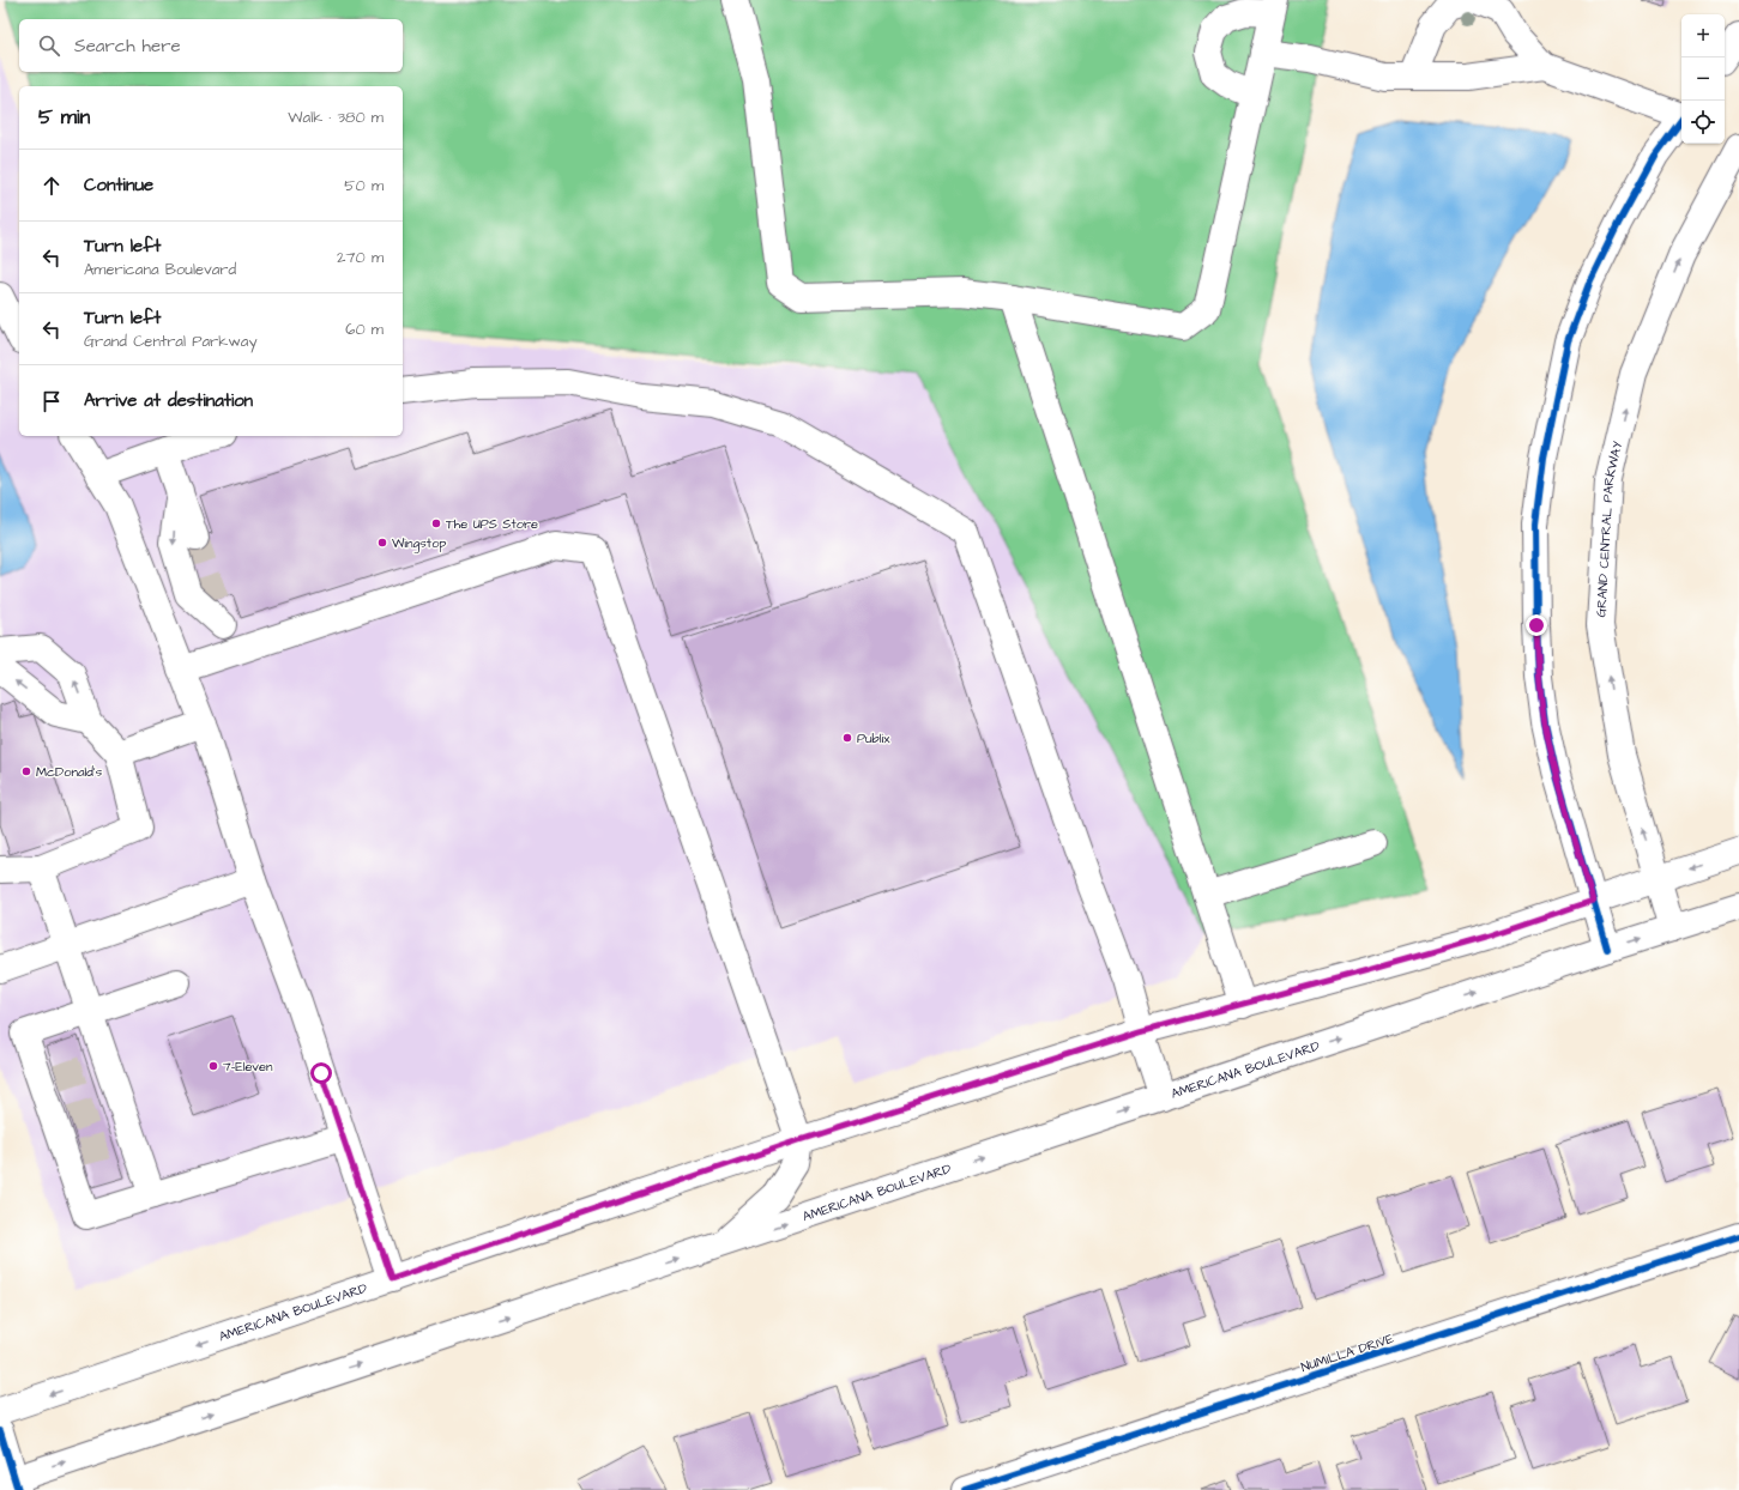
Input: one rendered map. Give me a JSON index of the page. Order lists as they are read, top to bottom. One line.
{"streets":{"main road":["GRAND CENTRAL PARKWAY","AMERICANA BOULEVARD","NUMILLA DRIVE"]},"crossings":[["GRAND CENTRAL PARKWAY","AMERICANA BOULEVARD"]],"places":["The UPS Store","Wingstop","Publix","McDonald's","7-Eleven"],"page":{"map_buttons":["+","−"],"search":"Search here","heading":["5 min","Walk · 380 m"],"list":[["Continue","50 m"],["Turn left","Americana Boulevard","270 m"],["Turn left","Grand Central Parkway","60 m"],"Arrive at destination"]}}
